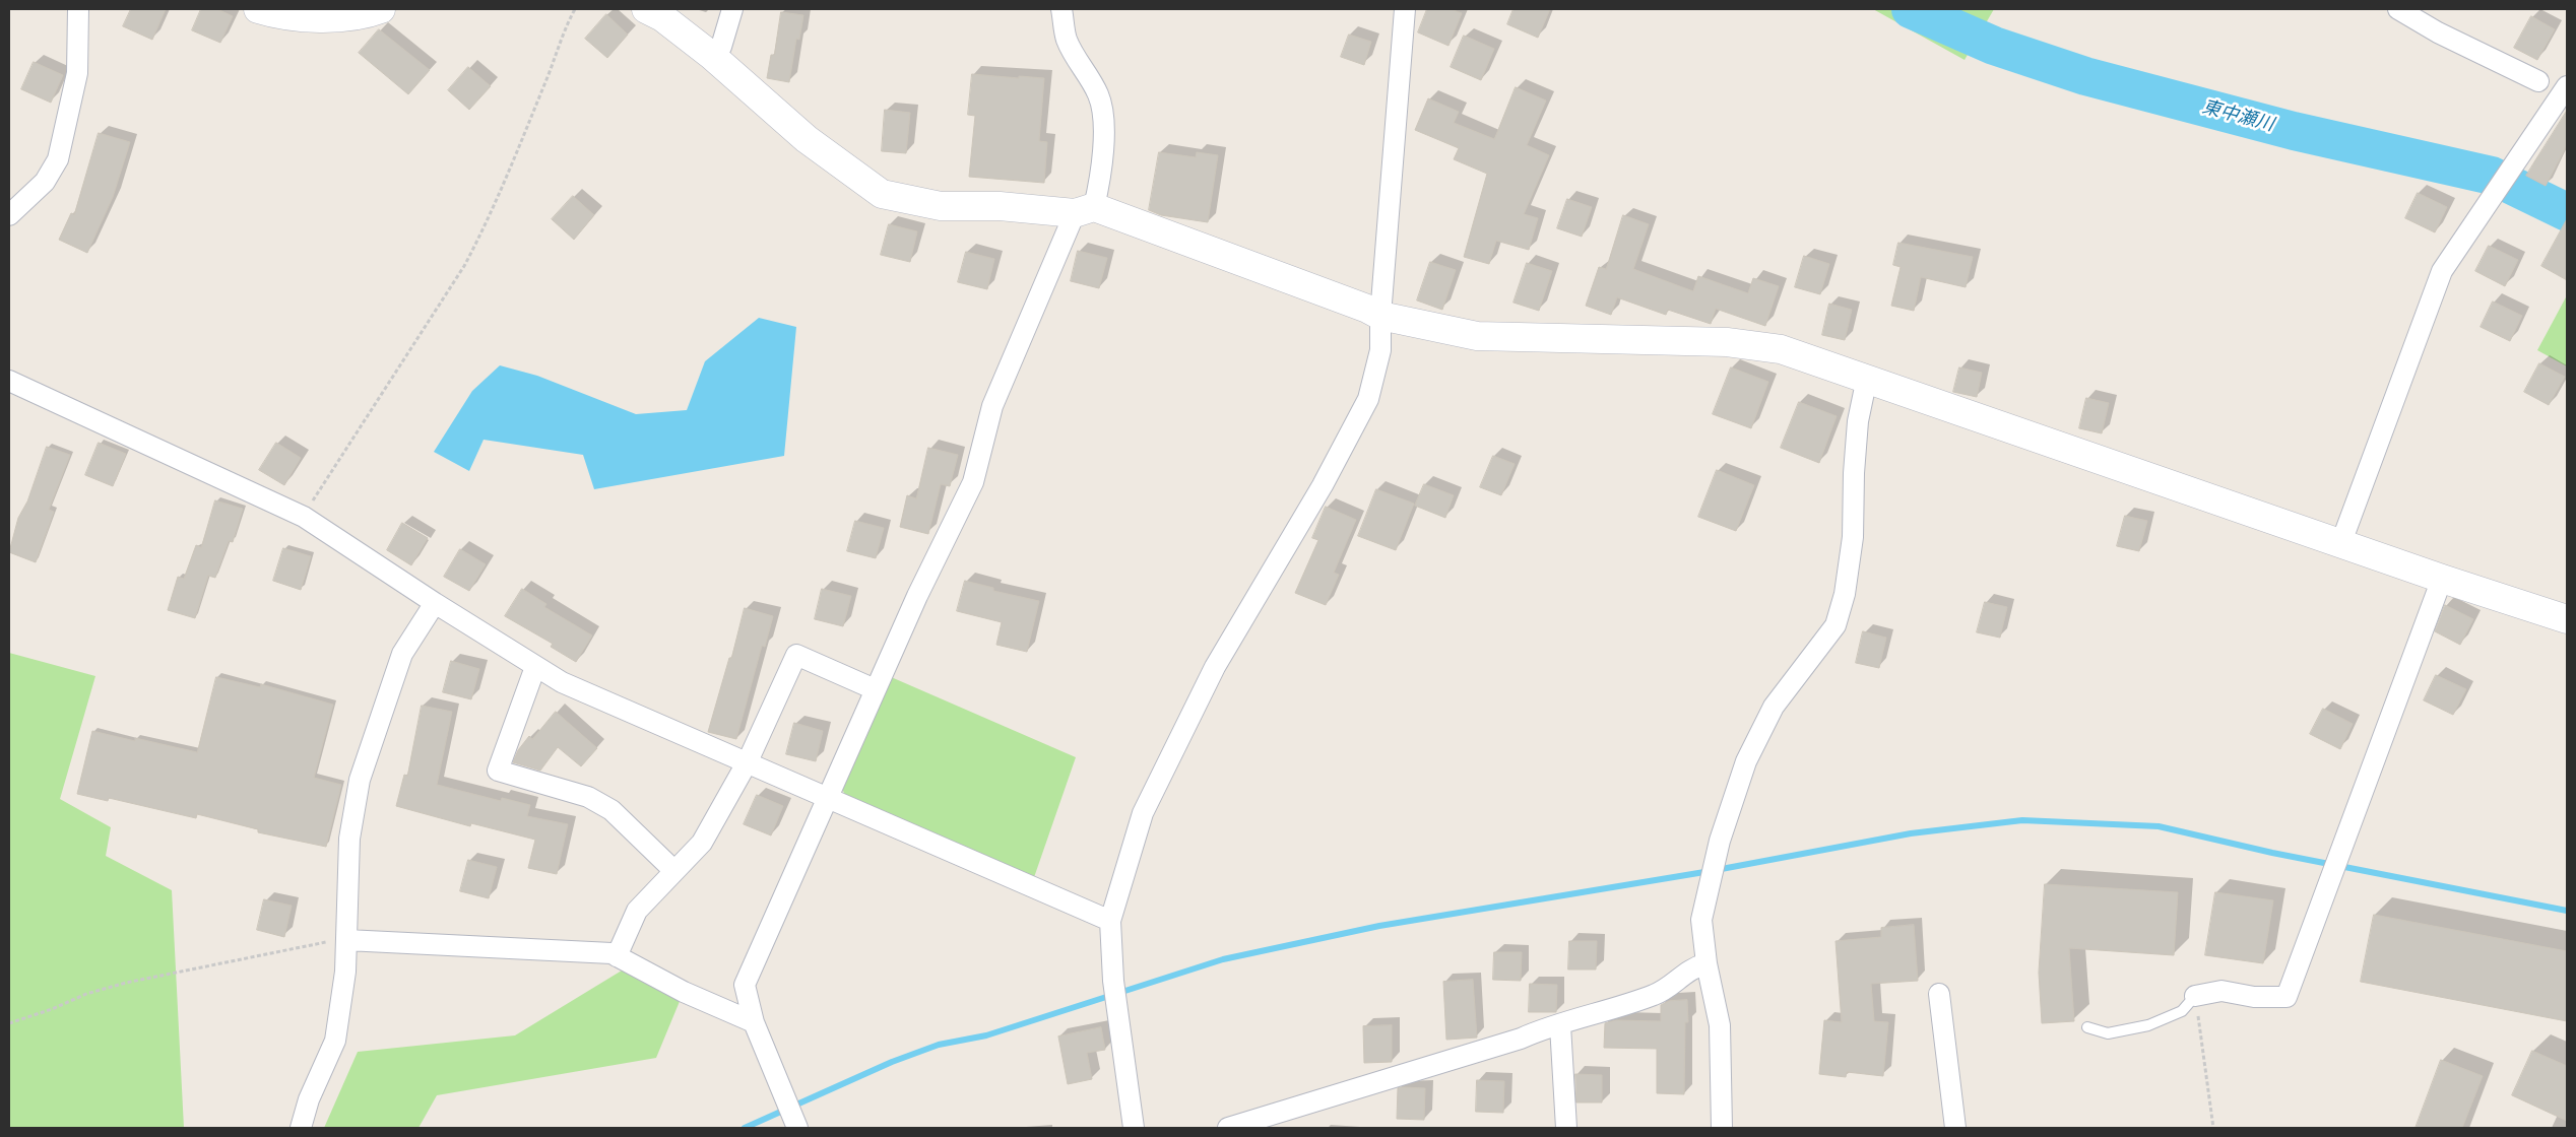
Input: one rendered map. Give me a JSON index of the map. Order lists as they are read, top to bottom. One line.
{"water":["東中瀬川"]}
